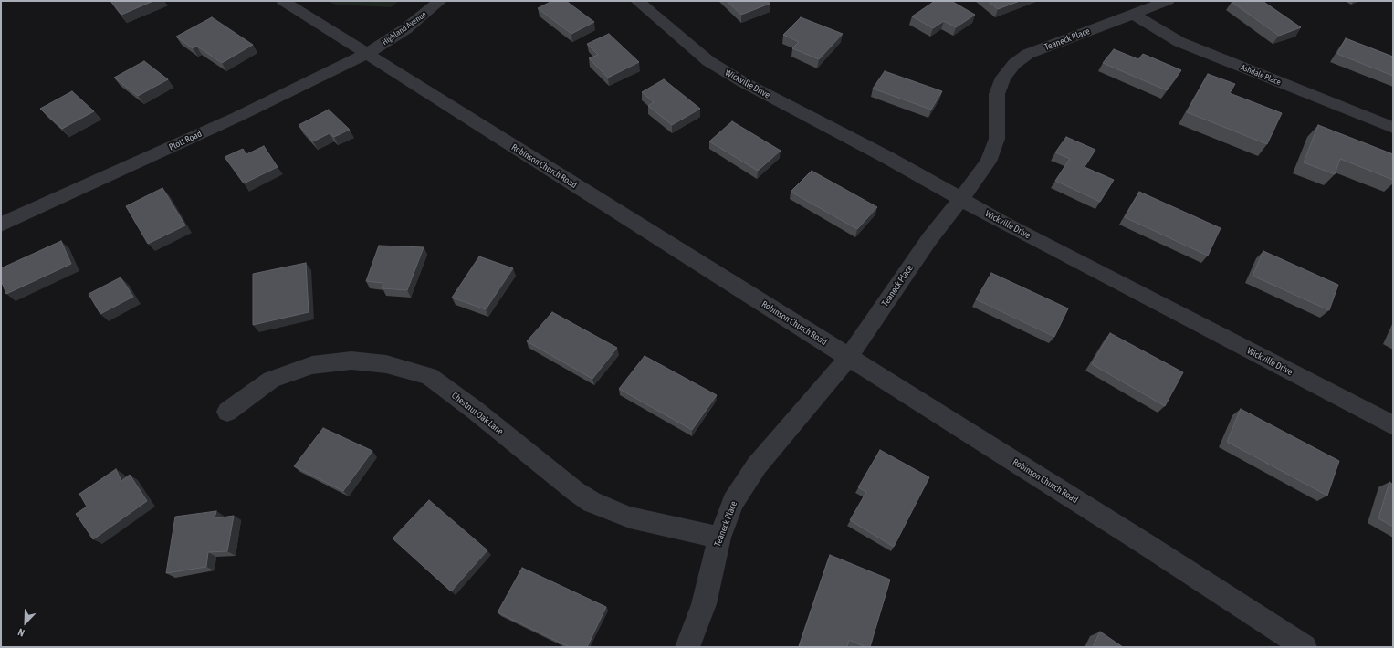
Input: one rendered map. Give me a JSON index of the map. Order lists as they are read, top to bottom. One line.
{"streets":{"street":["Highland Avenue","Teaneck Place","Ashdale Place","Wickville Drive","Plott Road","Robinson Church Road","Chestnut Oak Lane"]},"crossings":[["Highland Avenue","Plott Road"],["Highland Avenue","Robinson Church Road"],["Teaneck Place","Ashdale Place"],["Teaneck Place","Wickville Drive"],["Teaneck Place","Robinson Church Road"],["Teaneck Place","Chestnut Oak Lane"],["Plott Road","Robinson Church Road"]],"north":"bottom left"}
